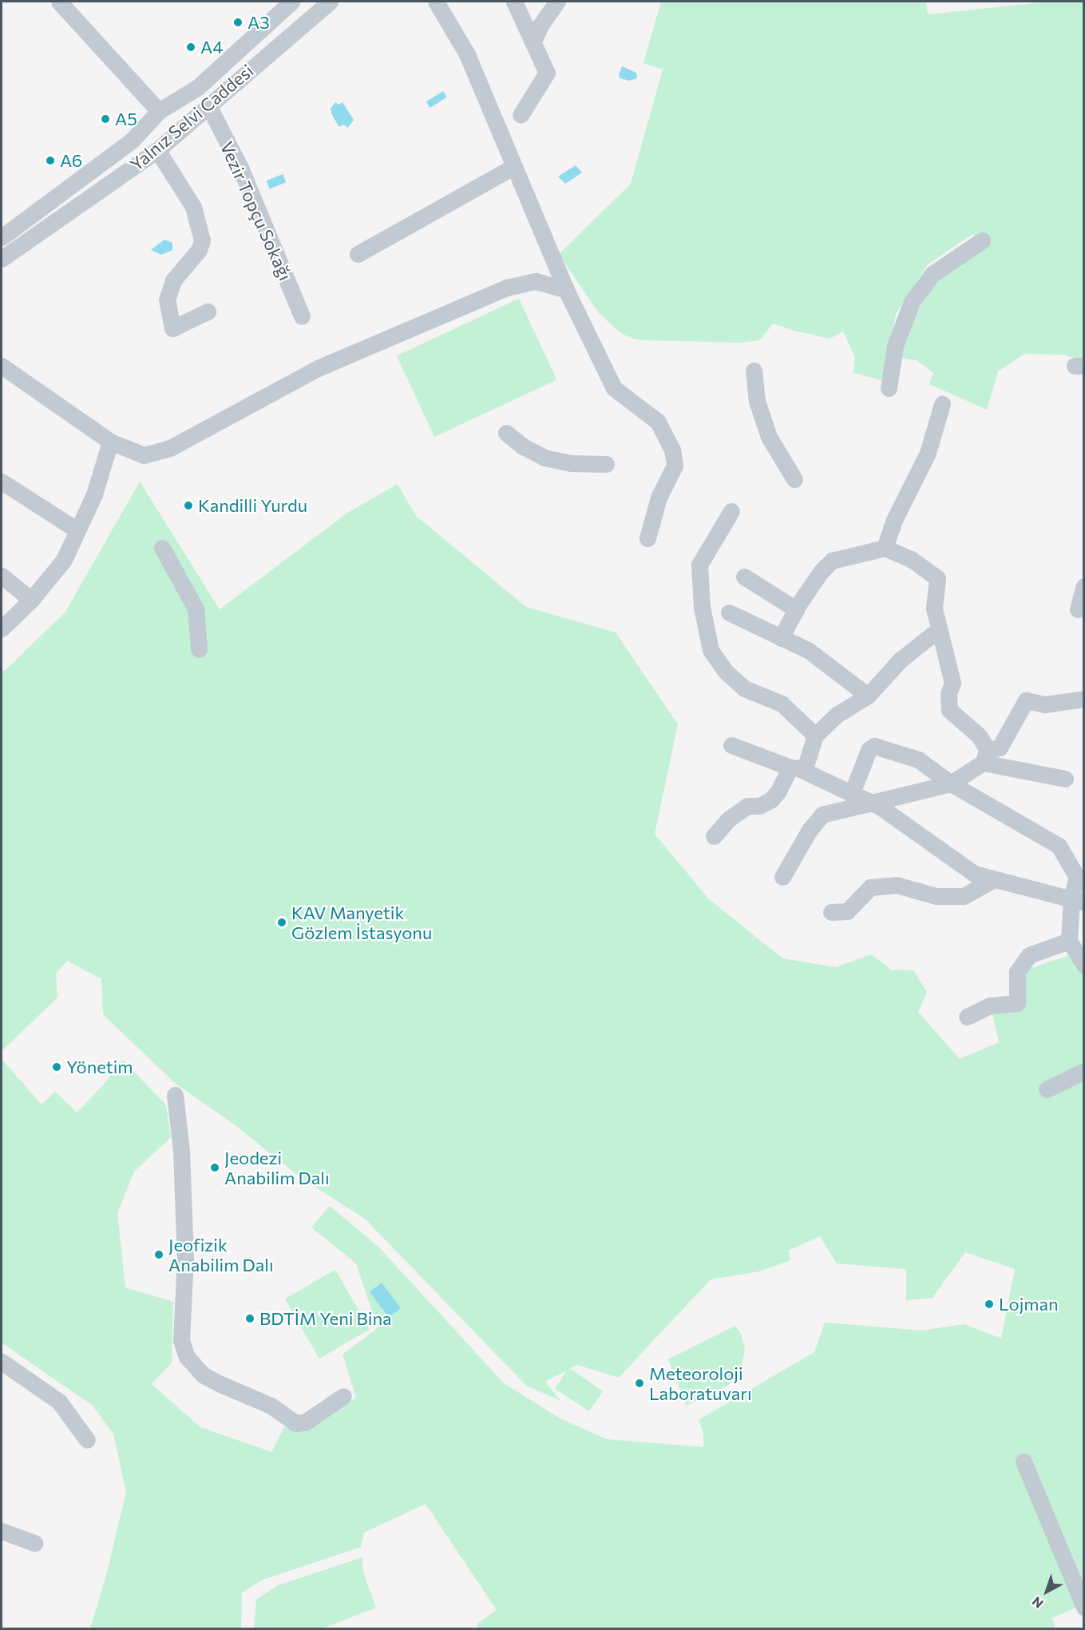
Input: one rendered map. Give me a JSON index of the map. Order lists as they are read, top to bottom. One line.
{"streets":{"street":["Yalnız Selvi Caddesi","Vezir Topçu Sokağı"]},"crossings":[["Yalnız Selvi Caddesi","Vezir Topçu Sokağı"]],"places":["A3","A4","A5","A6","Kandilli Yurdu","KAV Manyetik Gözlem İstasyonu","Yönetim","Jeodezi Anabilim Dalı","Jeofizik Anabilim Dalı","Lojman","BDTİM Yeni Bina","Meteoroloji Laboratuvarı"],"north":"bottom left"}
